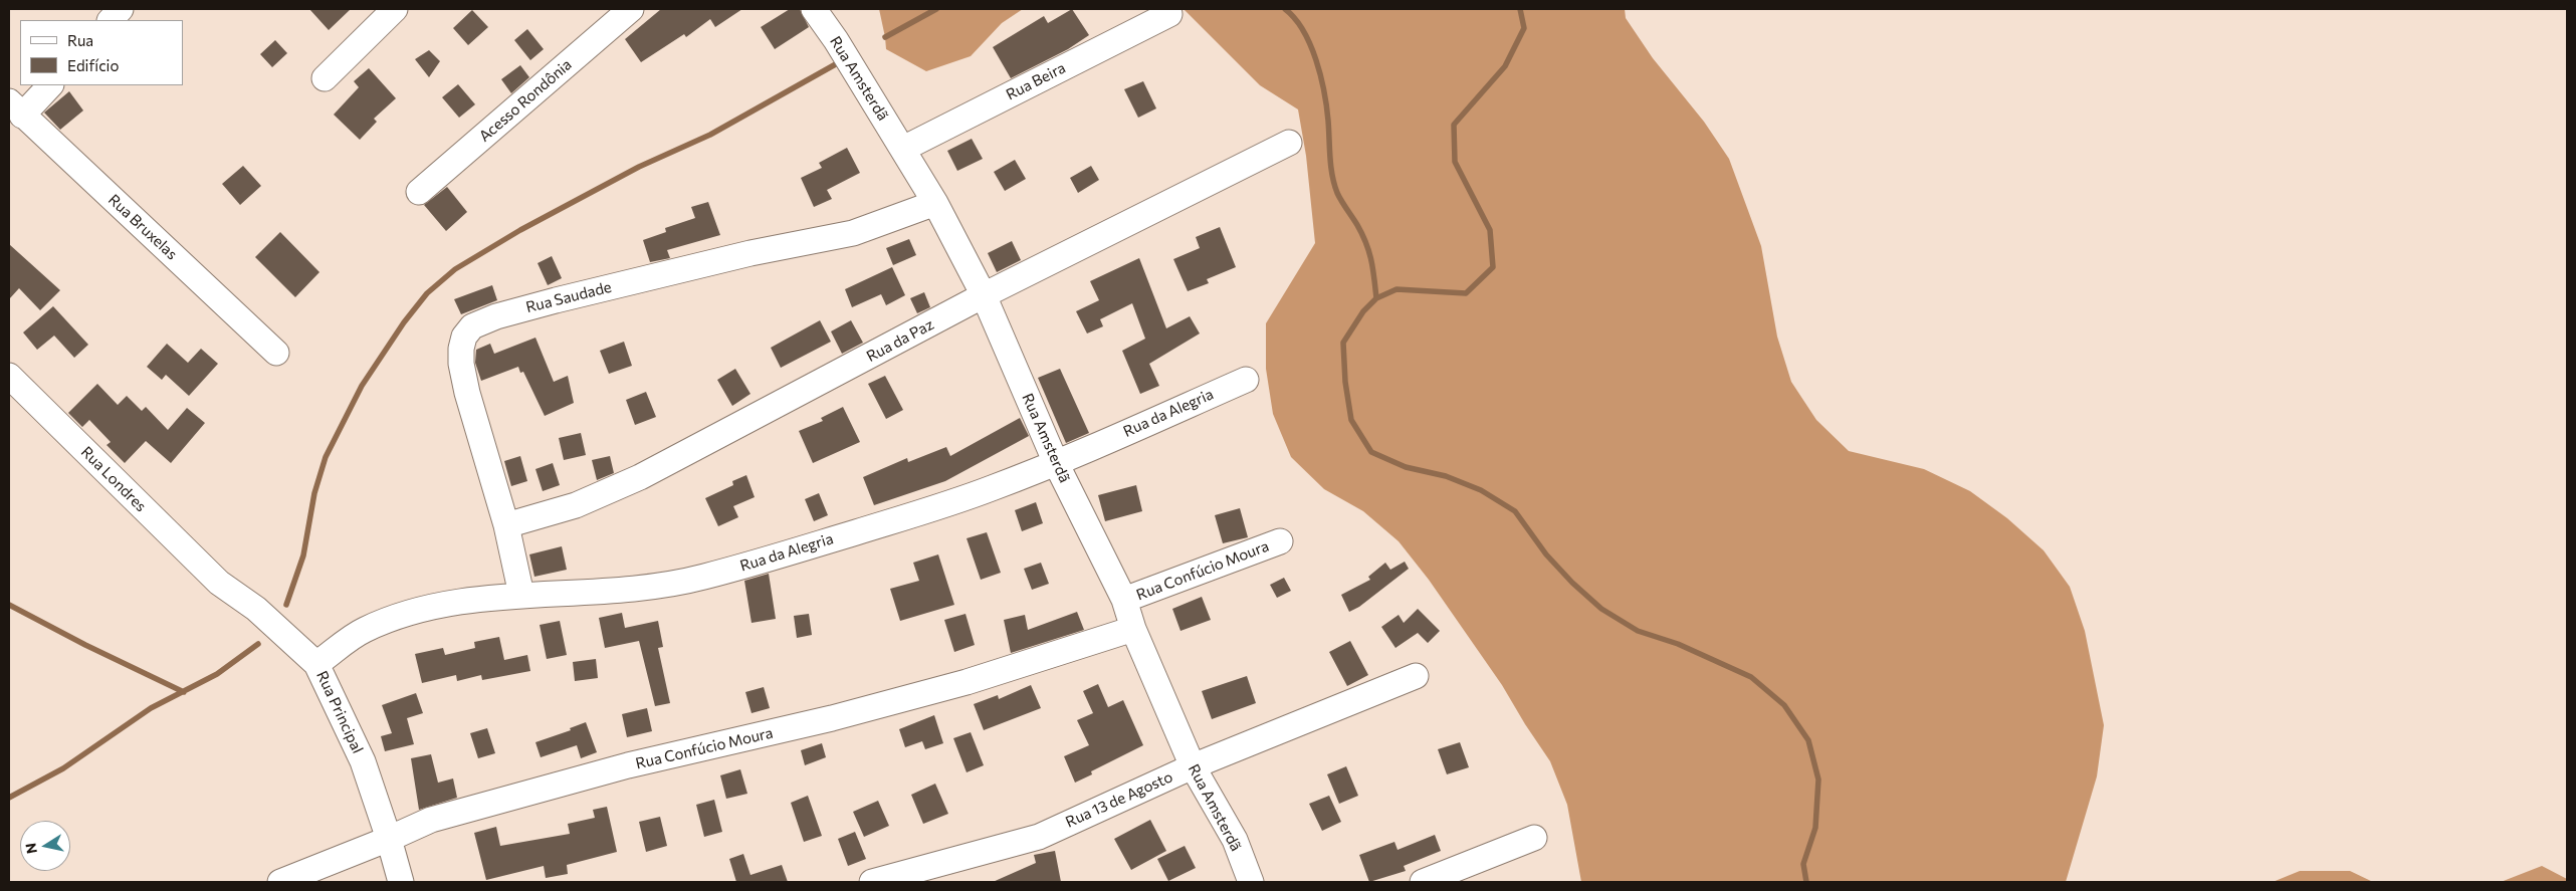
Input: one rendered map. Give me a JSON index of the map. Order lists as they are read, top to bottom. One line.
{"streets":{"street":["Rua Amsterdã","Rua Beira","Acesso Rondônia","Rua Bruxelas","Rua Saudade","Rua da Paz","Rua da Alegria","Rua Londres","Rua Confúcio Moura","Rua Principal","Rua 13 de Agosto"]},"crossings":[["Rua Amsterdã","Rua Beira"],["Rua Amsterdã","Rua Saudade"],["Rua Amsterdã","Rua da Paz"],["Rua Amsterdã","Rua da Alegria"],["Rua Amsterdã","Rua Confúcio Moura"],["Rua Amsterdã","Rua 13 de Agosto"],["Rua Saudade","Rua da Paz"],["Rua Saudade","Rua da Alegria"],["Rua da Alegria","Rua Principal"],["Rua Londres","Rua Principal"],["Rua Confúcio Moura","Rua Principal"]],"legend":["Rua","Edifício"],"north":"left"}
